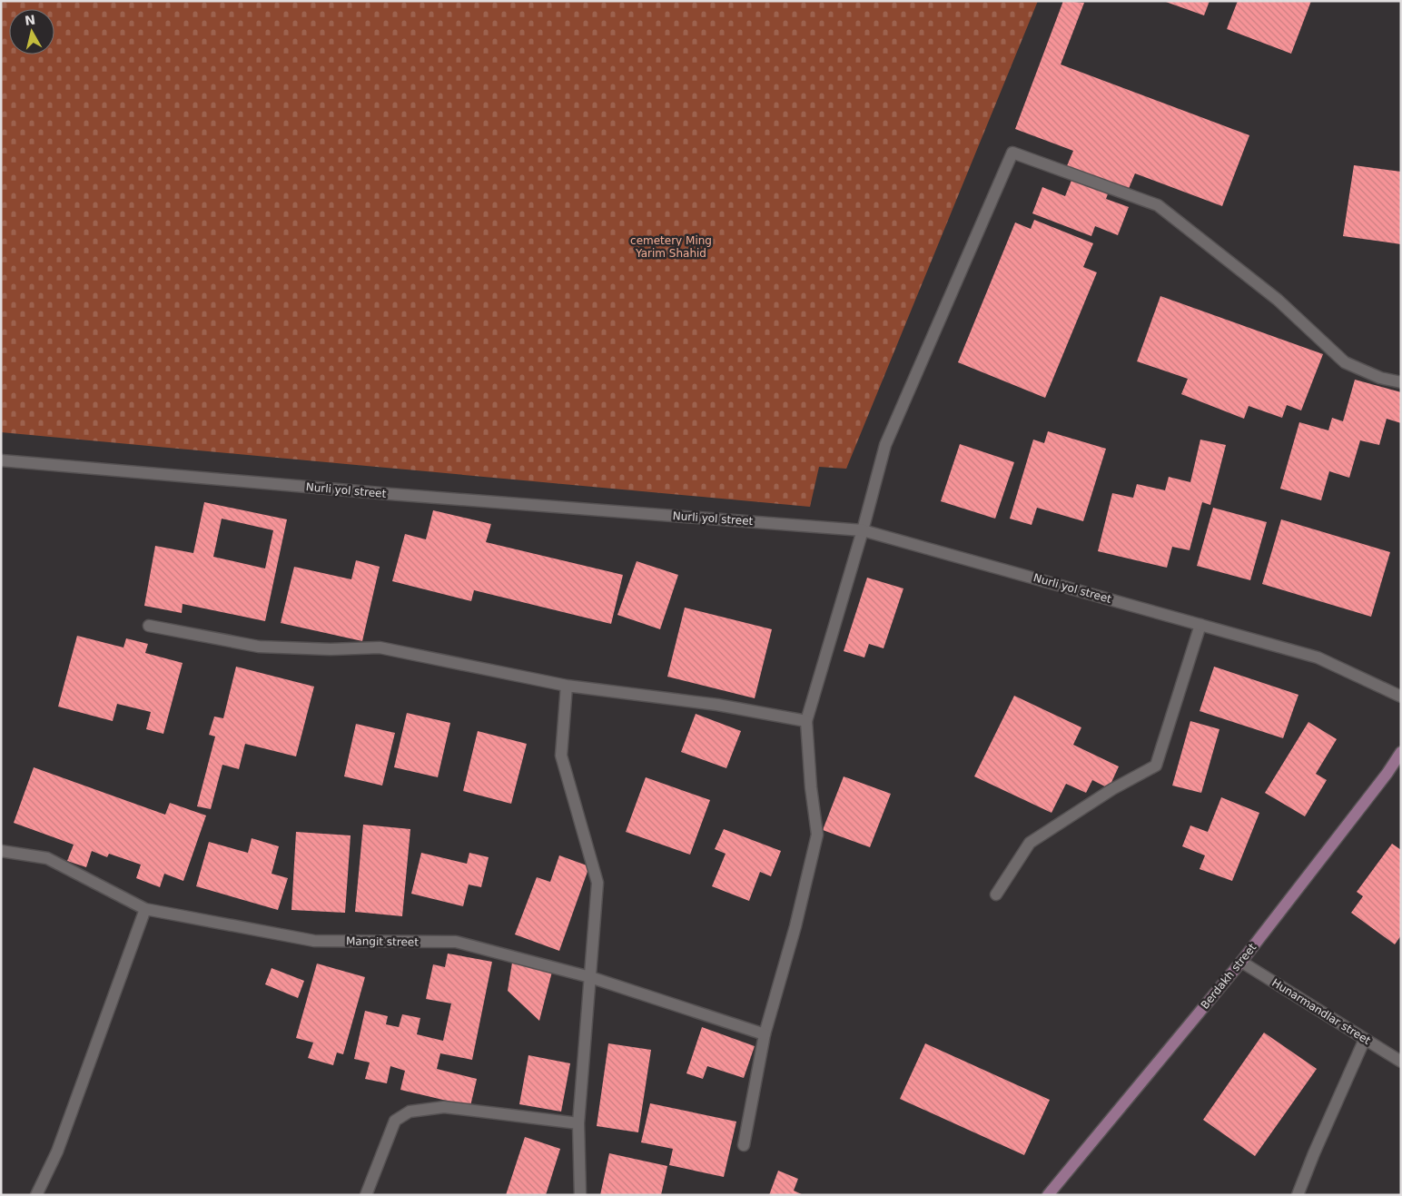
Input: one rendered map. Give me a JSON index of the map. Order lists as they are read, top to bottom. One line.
{"streets":{"main road":["Berdakh street"],"street":["Nurli yol street","Mangit street","Hunarmandlar street"]},"crossings":[["Berdakh street","Hunarmandlar street"]],"parks":["cemetery Ming Yarim Shahid"],"north":"top"}
